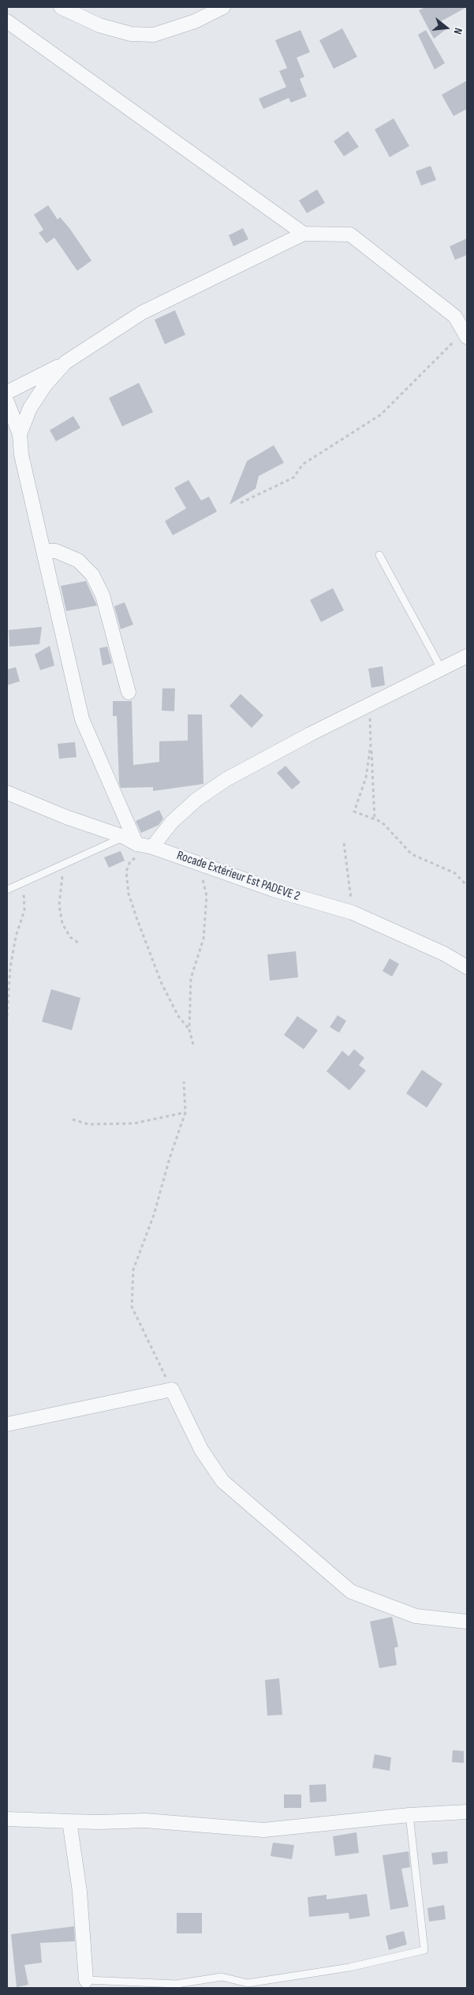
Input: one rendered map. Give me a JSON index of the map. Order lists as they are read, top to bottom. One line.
{"streets":{"street":["Rocade Extérieur Est PADEVE 2"]},"north":"right"}
